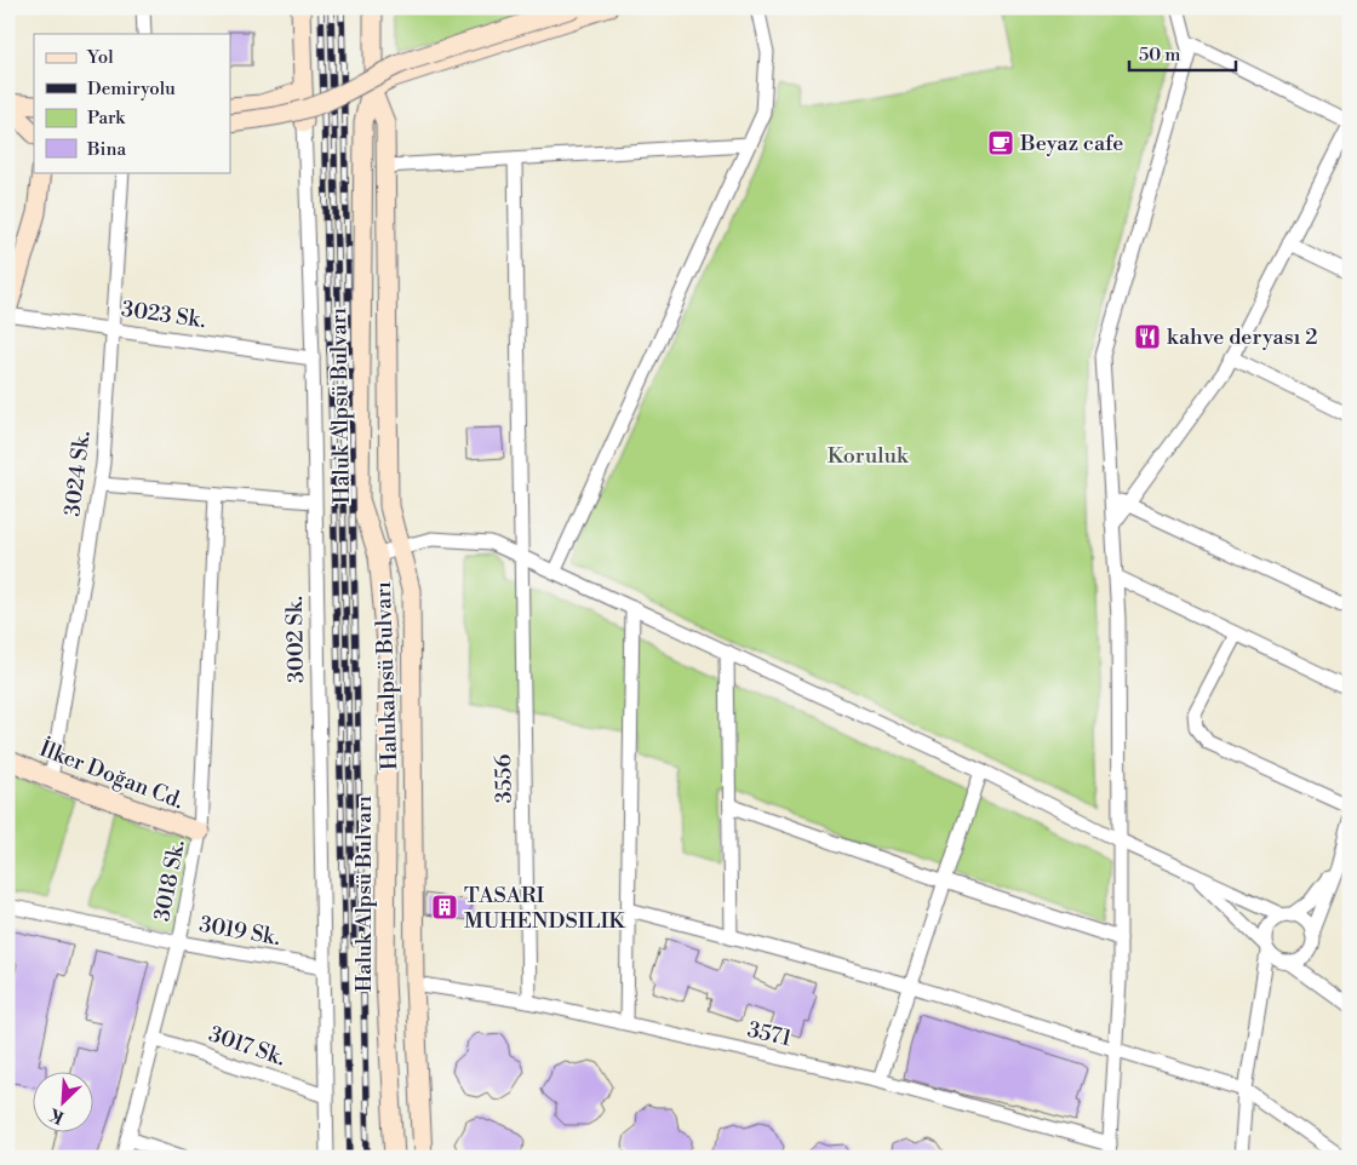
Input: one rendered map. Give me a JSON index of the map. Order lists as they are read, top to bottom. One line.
{"streets":{"main road":["Haluk Alpsü Bulvarı","Halukalpsü Bulvarı","İlker Doğan Cd."],"street":["3023 Sk.","3024 Sk.","3002 Sk.","3556","3018 Sk.","3019 Sk.","3571","3017 Sk."]},"crossings":[["3023 Sk.","3024 Sk."],["3023 Sk.","3002 Sk."],["Haluk Alpsü Bulvarı","Halukalpsü Bulvarı"],["3024 Sk.","İlker Doğan Cd."],["3002 Sk.","3019 Sk."],["3002 Sk.","3017 Sk."],["Halukalpsü Bulvarı","3571"],["İlker Doğan Cd.","3018 Sk."],["3556","3571"],["3018 Sk.","3019 Sk."],["3018 Sk.","3017 Sk."]],"parks":["Koruluk"],"places":{"cafe":["Beyaz cafe"],"restaurant":["kahve deryası 2"],"building":["TASARI MUHENDSILIK"]},"legend":["Yol","Demiryolu","Park","Bina"],"scale_bar":"50 m","north":"bottom left"}
